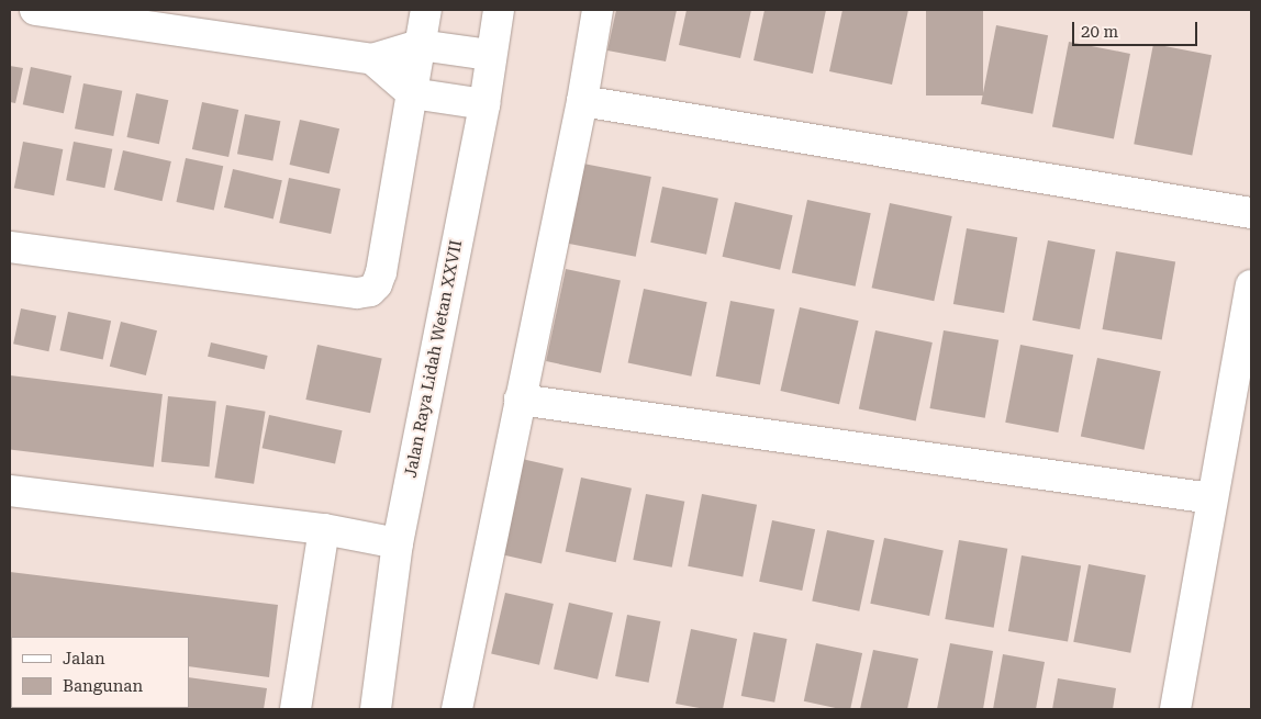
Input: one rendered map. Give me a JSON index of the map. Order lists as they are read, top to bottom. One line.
{"streets":{"street":["Jalan Raya Lidah Wetan XXVII"]},"legend":["Jalan","Bangunan"],"scale_bar":"20 m"}
